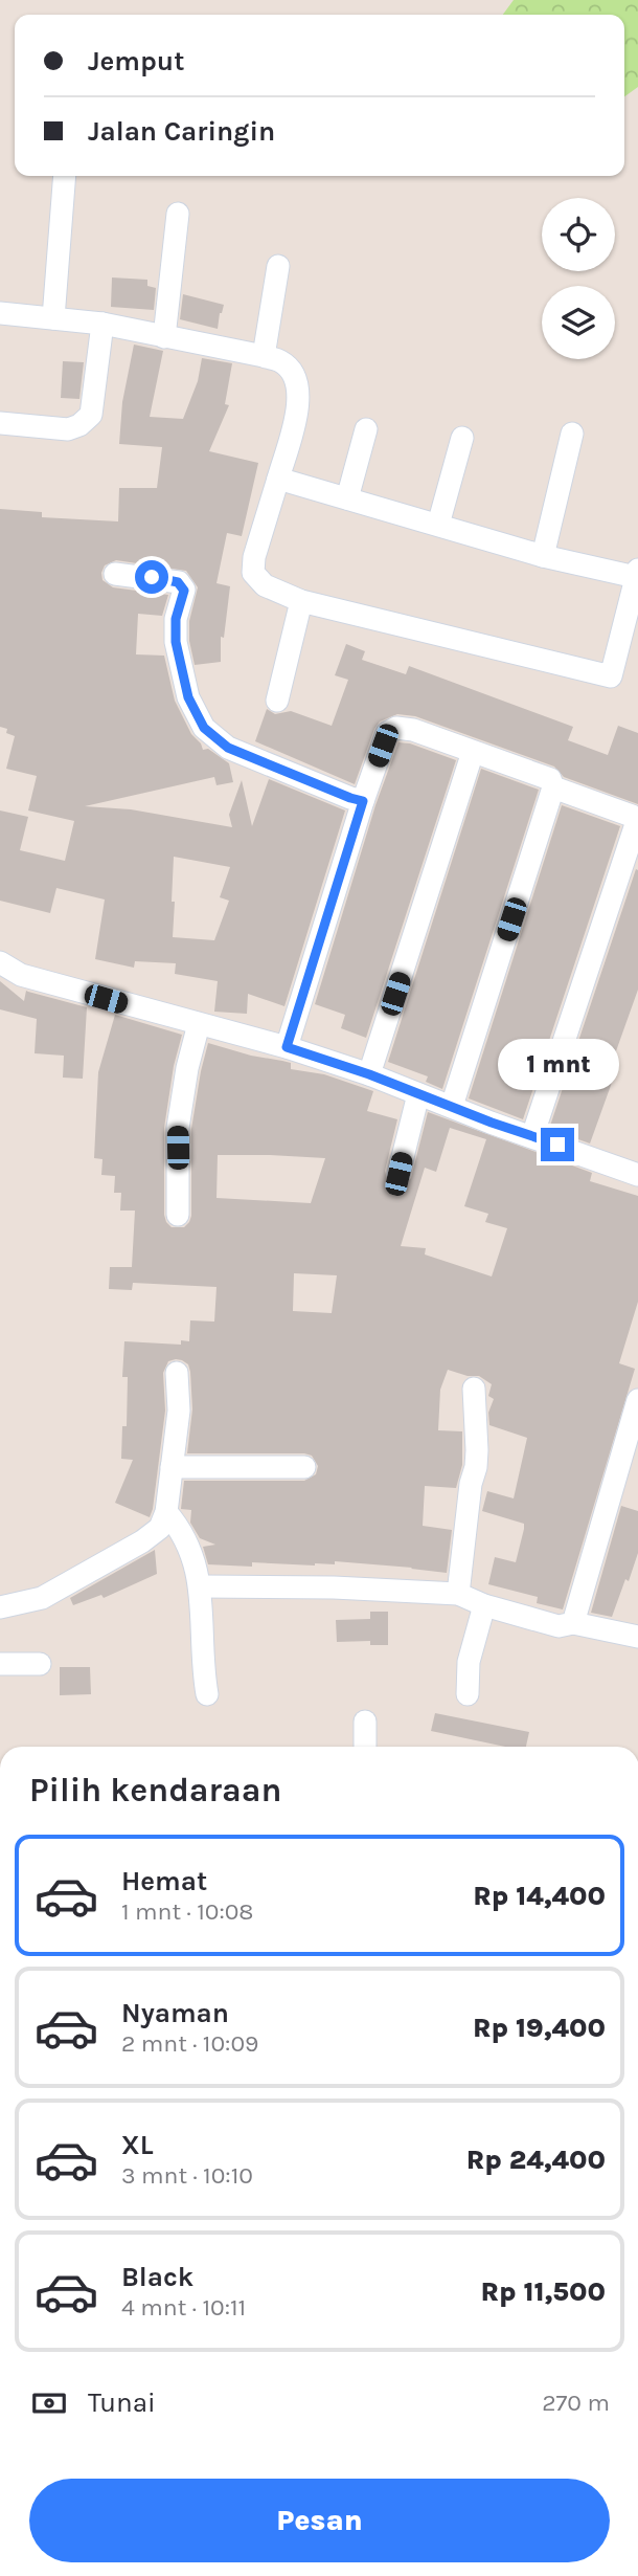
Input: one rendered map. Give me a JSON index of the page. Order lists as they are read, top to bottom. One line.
{"page":{"banner":["Jemput","Jalan Caringin"],"bubble":"1 mnt","heading":"Pilih kendaraan","list":[{"name":"Hemat","note":"1 mnt · 10:08","value":"Rp 14,400"},{"name":"Nyaman","note":"2 mnt · 10:09","value":"Rp 19,400"},{"name":"XL","note":"3 mnt · 10:10","value":"Rp 24,400"},{"name":"Black","note":"4 mnt · 10:11","value":"Rp 11,500"}],"pay":["Tunai","270 m"],"buttons":"Pesan"}}
